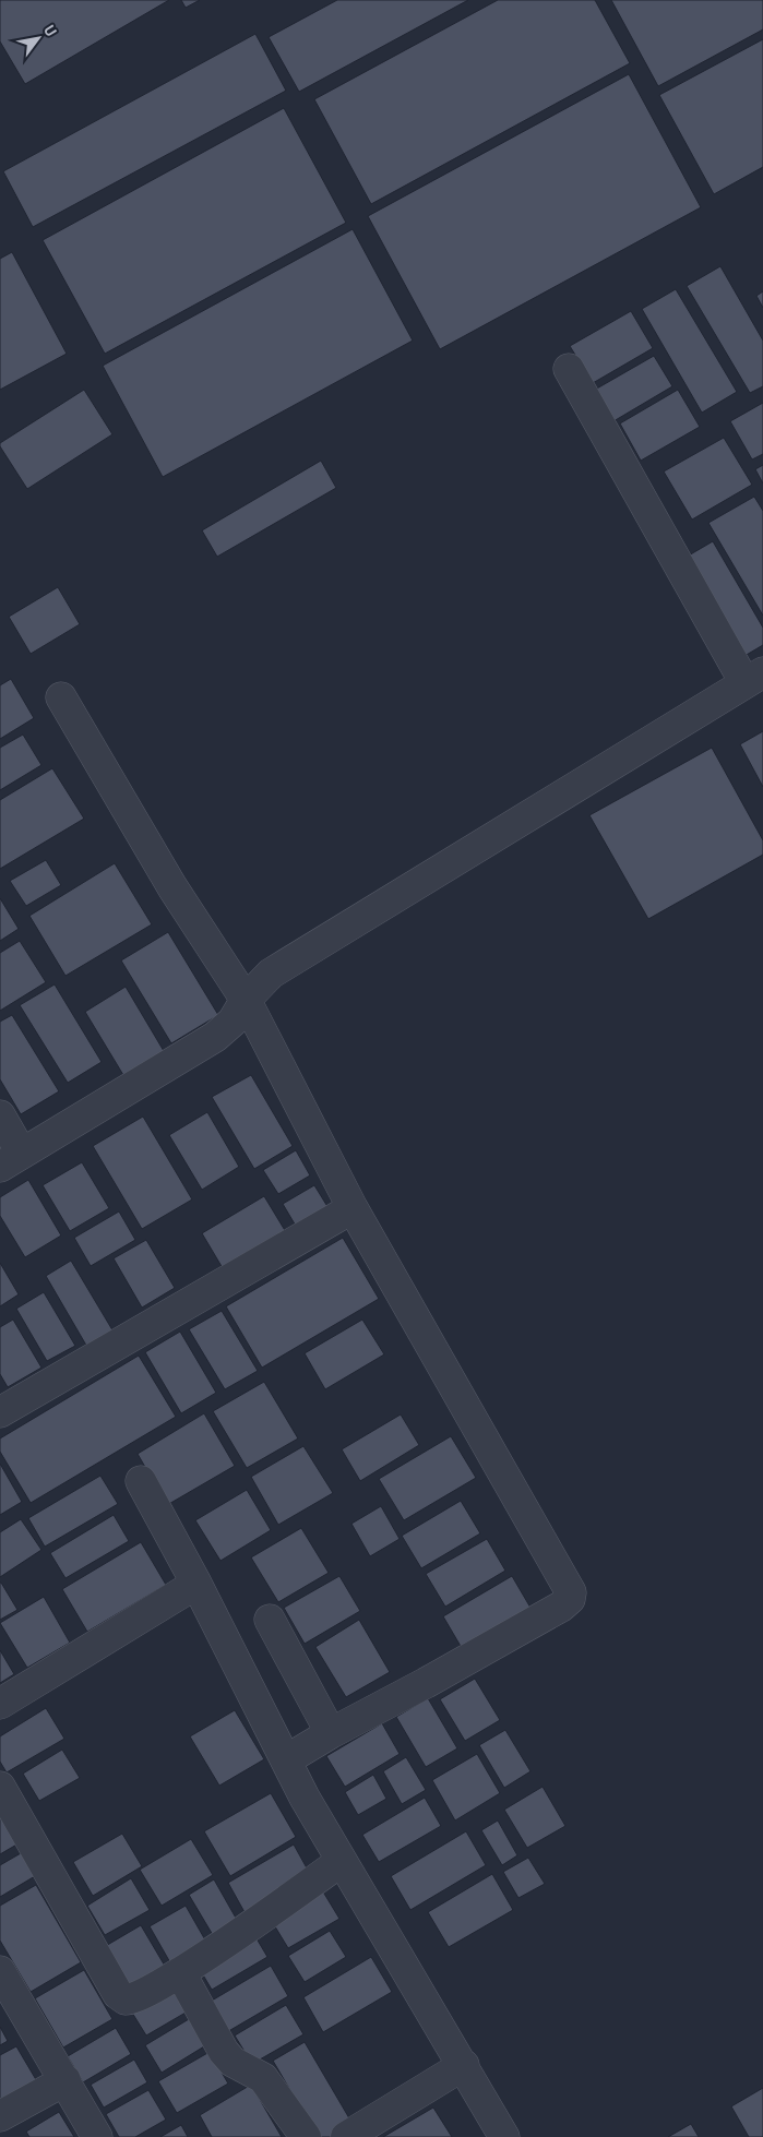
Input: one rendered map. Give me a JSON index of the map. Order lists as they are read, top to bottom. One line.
{"north":"top right"}
